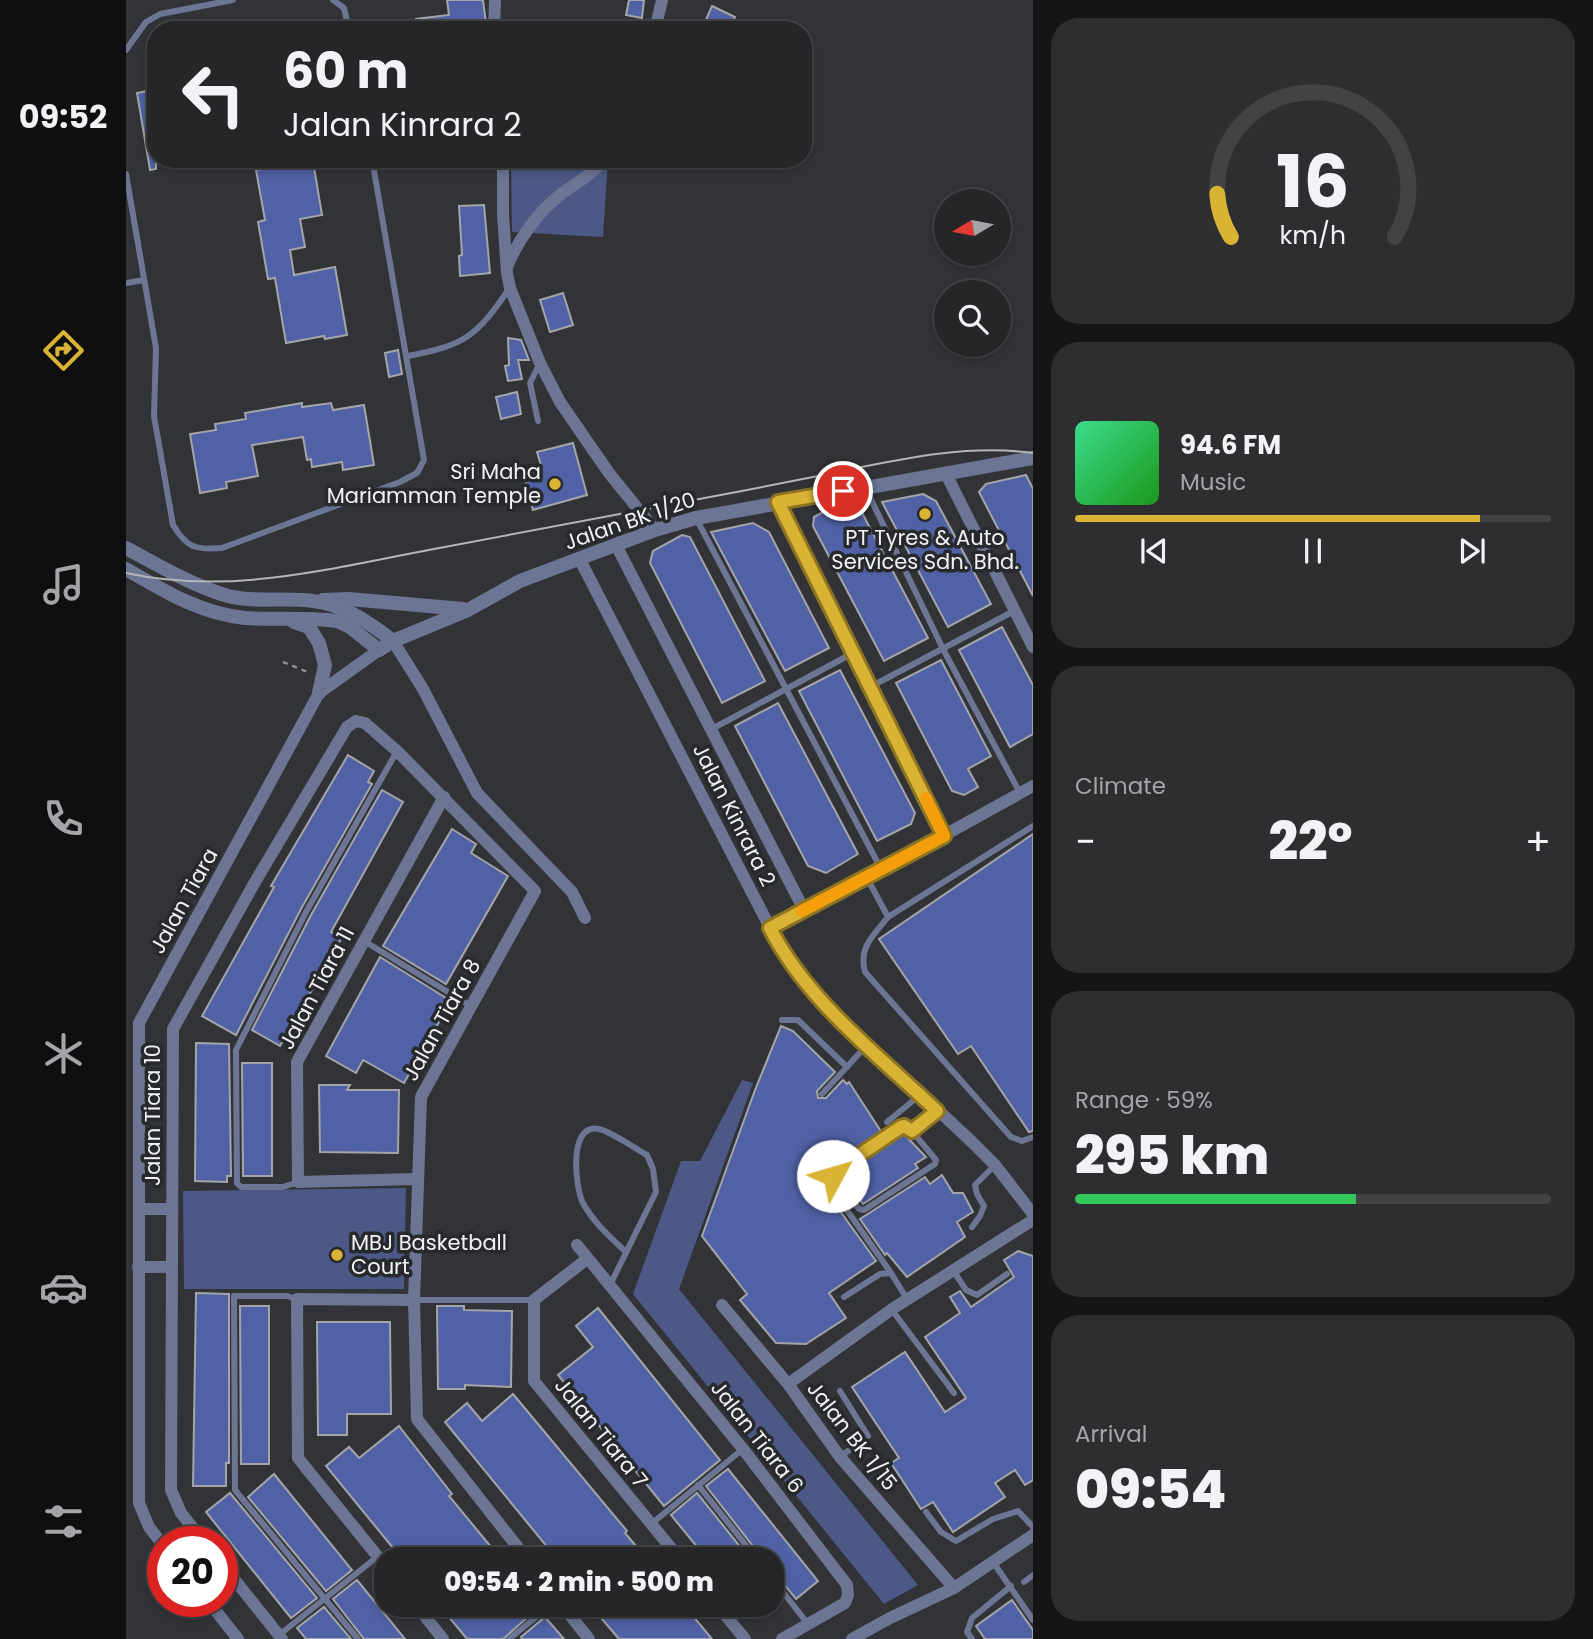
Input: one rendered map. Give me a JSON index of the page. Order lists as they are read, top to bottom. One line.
{"streets":{"street":["Jalan BK 1/20","Jalan Kinrara 2","Jalan Tiara","Jalan Tiara 11","Jalan Tiara 8","Jalan Tiara 10","Jalan Tiara 7","Jalan BK 1/15","Jalan Tiara 6"]},"crossings":[["Jalan BK 1/20","Jalan Kinrara 2"],["Jalan BK 1/20","Jalan Tiara"],["Jalan Tiara 11","Jalan Tiara 10"],["Jalan Tiara 8","Jalan Tiara 10"]],"places":["Sri Maha Mariamman Temple","PT Tyres & Auto Services Sdn. Bhd.","MBJ Basketball Court"],"north":"left","page":{"tabs":"09:52","turn":["60 m","Jalan Kinrara 2"],"song":["94.6 FM","Music"],"tile":["Climate",["Range · 59%","295 km"],["Arrival","09:54"]],"heat":["−","22°","+"],"limit":"20","trip":"09:54 · 2 min · 500 m","gauge":["16","km/h"]}}
